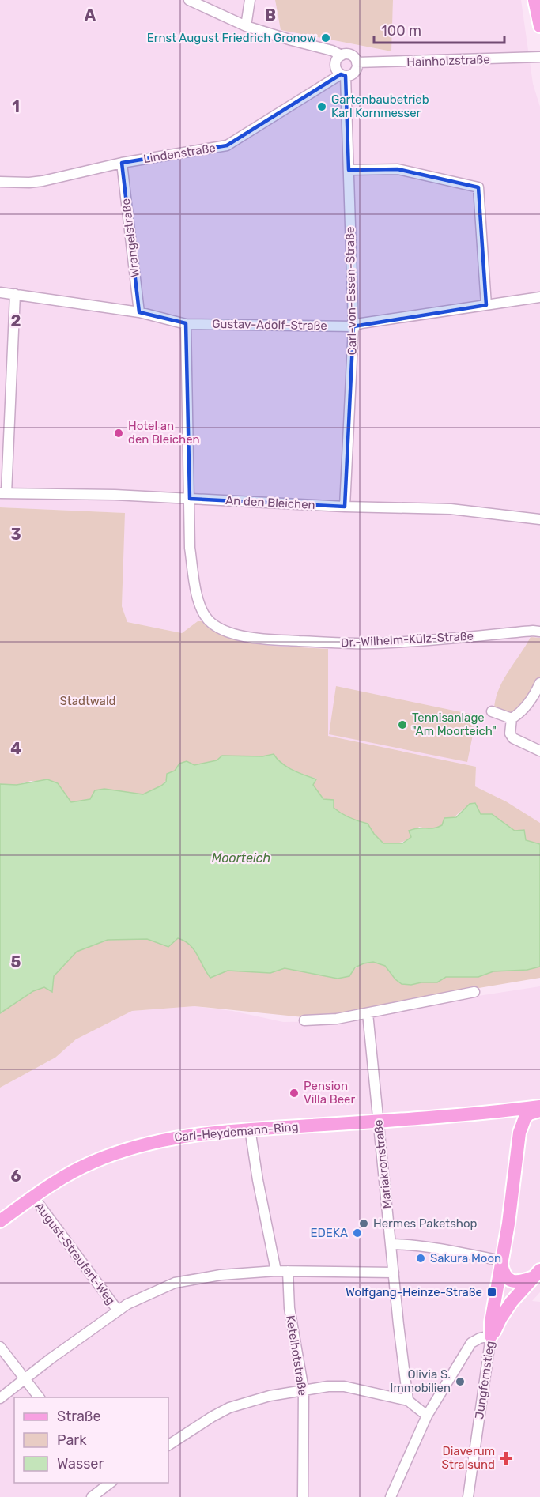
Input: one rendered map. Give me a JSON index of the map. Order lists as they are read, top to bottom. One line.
{"streets":{"main road":["Carl-Heydemann-Ring","Jungfernstieg"],"street":["Hainholzstraße","Lindenstraße","Wrangelstraße","Carl-von-Essen-Straße","Gustav-Adolf-Straße","An den Bleichen","Dr.-Wilhelm-Külz-Straße","Mariakronstraße","August-Streufert-Weg","Ketelhotstraße"]},"crossings":[["Hainholzstraße","Lindenstraße"],["Hainholzstraße","Carl-von-Essen-Straße"],["Lindenstraße","Wrangelstraße"],["Lindenstraße","Carl-von-Essen-Straße"],["Wrangelstraße","Gustav-Adolf-Straße"],["Carl-von-Essen-Straße","Gustav-Adolf-Straße"],["Carl-von-Essen-Straße","An den Bleichen"],["Gustav-Adolf-Straße","Dr.-Wilhelm-Külz-Straße"],["An den Bleichen","Dr.-Wilhelm-Külz-Straße"],["Carl-Heydemann-Ring","Mariakronstraße"],["Carl-Heydemann-Ring","August-Streufert-Weg"],["Carl-Heydemann-Ring","Jungfernstieg"]],"water":["Moorteich"],"parks":["Stadtwald"],"places":{"other":["Ernst August Friedrich Gronow","Gartenbaubetrieb Karl Kornmesser","Hotel an den Bleichen","Tennisanlage \"Am Moorteich\"","Pension Villa Beer","Hermes Paketshop","EDEKA","Sakura Moon","Olivia S. Immobilien"],"transit":["Wolfgang-Heinze-Straße"],"health":["Diaverum Stralsund"]},"legend":["Straße","Park","Wasser"],"scale_bar":"100 m","grid":{"columns":["A","B"],"rows":["1","2","3","4","5","6"]}}
